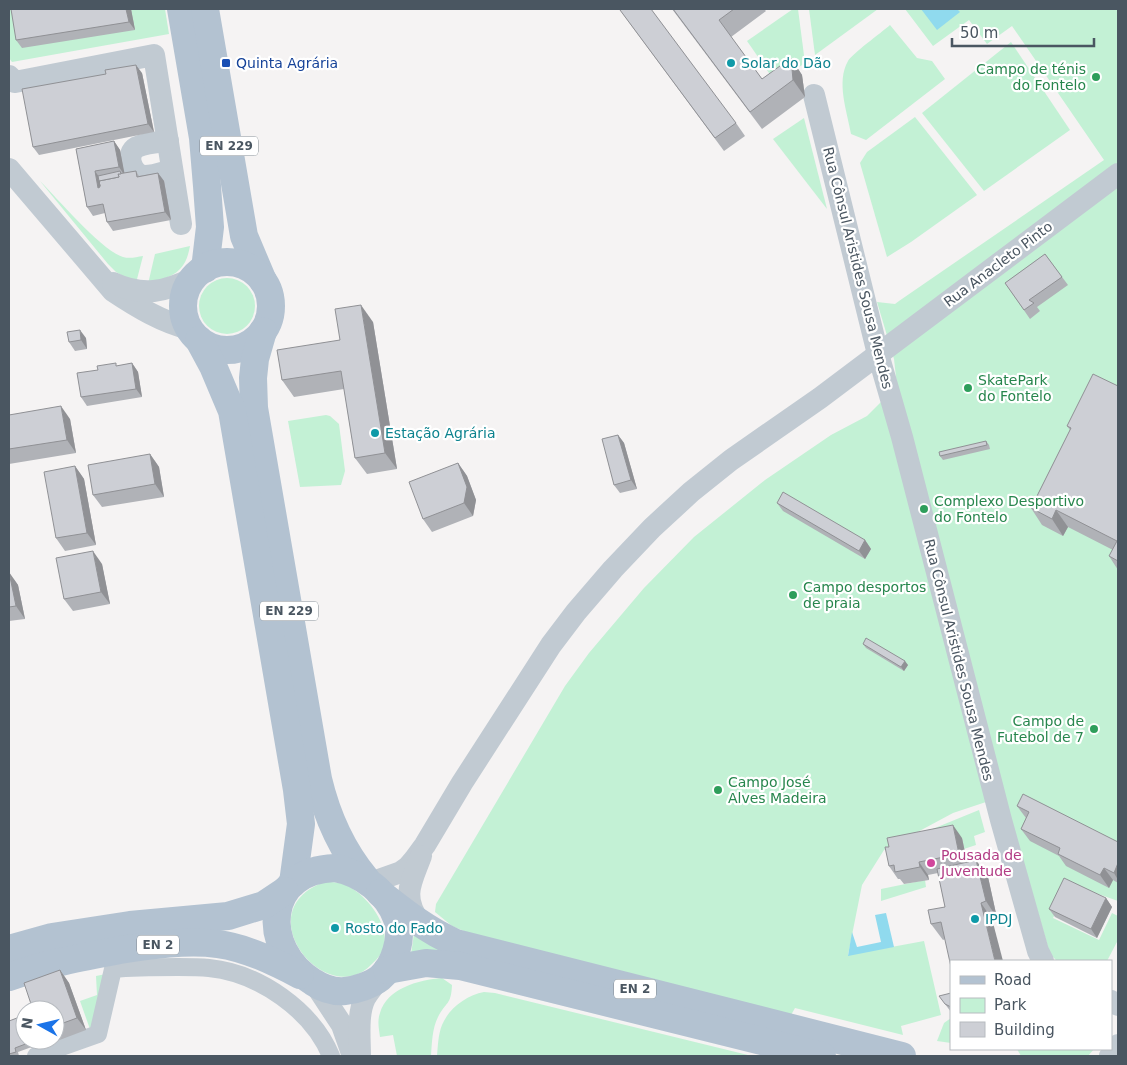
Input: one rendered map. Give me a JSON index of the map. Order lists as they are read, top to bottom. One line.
{"streets":{"main road":["EN 229","EN 2"],"street":["Rua Anacleto Pinto","Rua Cônsul Aristides Sousa Mendes"]},"crossings":[["EN 229","EN 2"],["Rua Anacleto Pinto","Rua Cônsul Aristides Sousa Mendes"]],"places":{"transit":["Quinta Agrária"],"other":["Solar do Dão","Campo de ténis do Fontelo","SkatePark do Fontelo","Estação Agrária","Complexo Desportivo do Fontelo","Campo desportos de praia","Campo de Futebol de 7","Campo José Alves Madeira","Pousada de Juventude","IPDJ","Rosto do Fado"]},"legend":["Road","Park","Building"],"scale_bar":"50 m","north":"left"}
